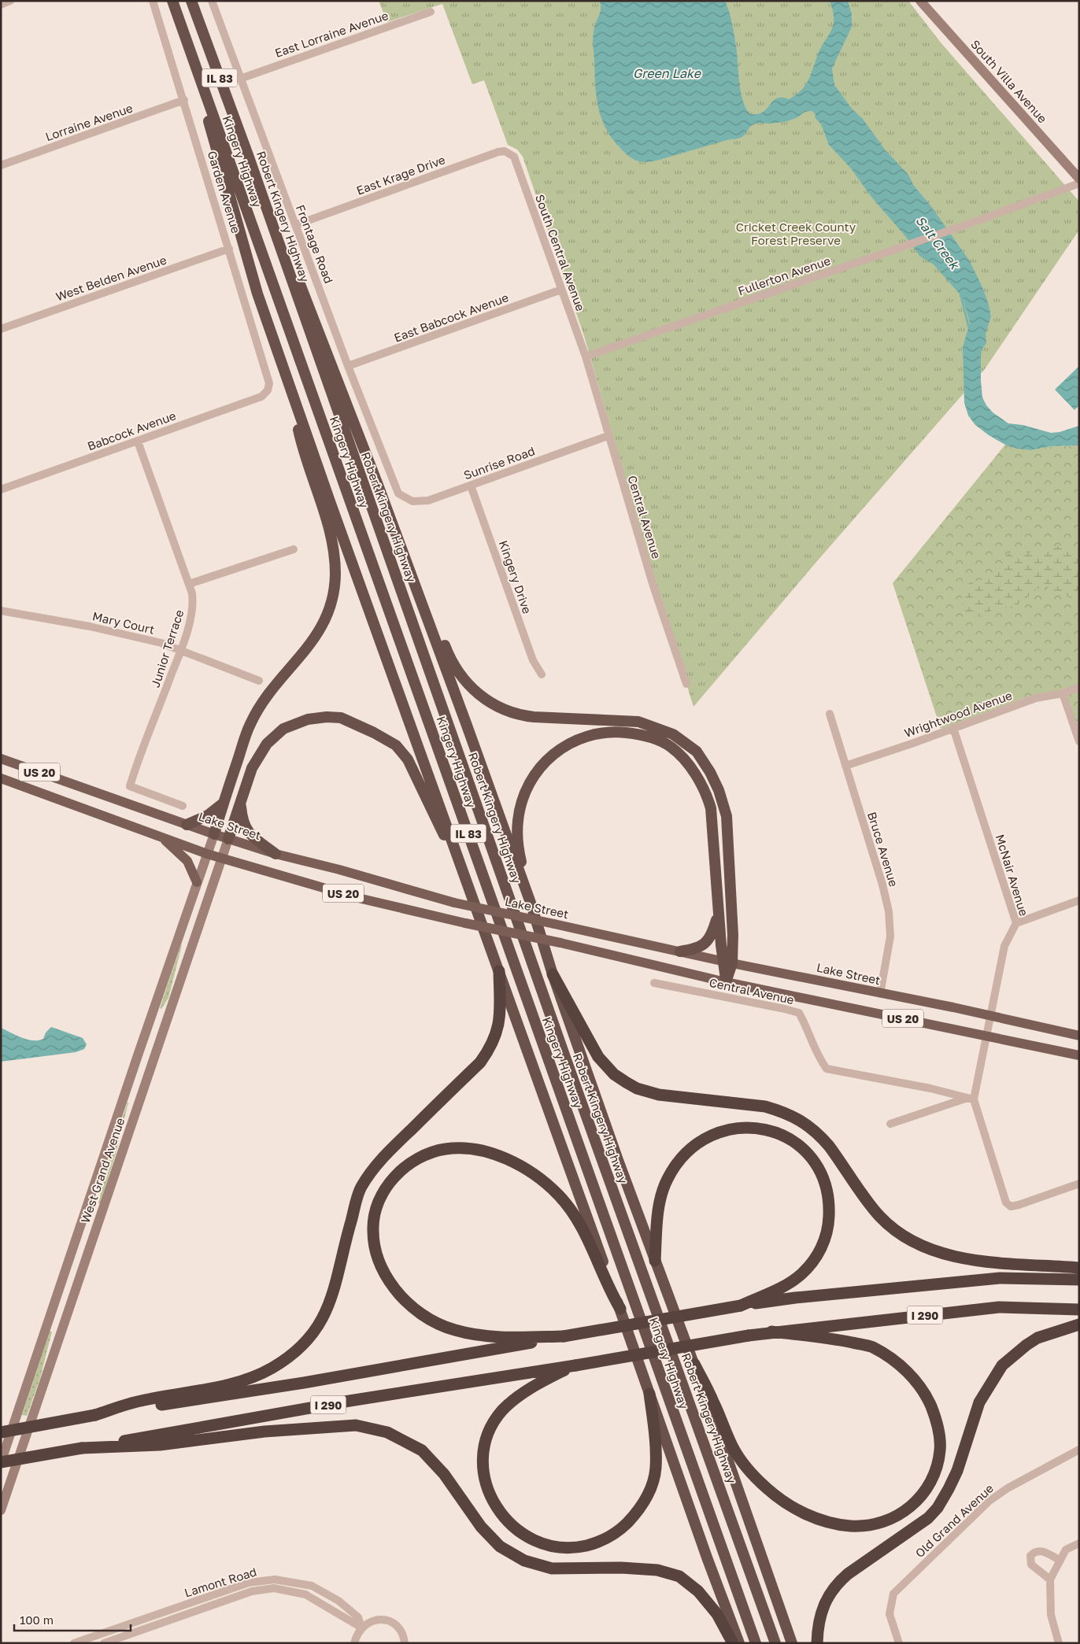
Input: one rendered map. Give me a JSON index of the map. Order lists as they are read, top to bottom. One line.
{"streets":{"highway":["IL 83","Kingery Highway","Robert Kingery Highway","US 20","I 290"],"main road":["South Villa Avenue","Lake Street","West Grand Avenue"],"street":["East Lorraine Avenue","Lorraine Avenue","East Krage Drive","Garden Avenue","Frontage Road","South Central Avenue","Fullerton Avenue","West Belden Avenue","East Babcock Avenue","Babcock Avenue","Sunrise Road","Central Avenue","Kingery Drive","Mary Court","Junior Terrace","Wrightwood Avenue","Bruce Avenue","McNair Avenue","Old Grand Avenue","Lamont Road"]},"crossings":[["East Lorraine Avenue","Frontage Road"],["Lorraine Avenue","Garden Avenue"],["East Krage Drive","Frontage Road"],["East Krage Drive","South Central Avenue"],["Garden Avenue","West Belden Avenue"],["Garden Avenue","Babcock Avenue"],["Frontage Road","East Babcock Avenue"],["Frontage Road","Sunrise Road"],["South Central Avenue","Fullerton Avenue"],["South Central Avenue","East Babcock Avenue"],["South Central Avenue","Central Avenue"],["Fullerton Avenue","Central Avenue"],["Babcock Avenue","Junior Terrace"],["Sunrise Road","Central Avenue"],["Sunrise Road","Kingery Drive"],["Central Avenue","McNair Avenue"],["Mary Court","Junior Terrace"],["Wrightwood Avenue","Bruce Avenue"],["Wrightwood Avenue","McNair Avenue"],["US 20","Lake Street"],["US 20","McNair Avenue"],["US 20","West Grand Avenue"],["Lake Street","Bruce Avenue"],["Lake Street","McNair Avenue"],["Lake Street","West Grand Avenue"],["West Grand Avenue","I 290"]],"water":["Green Lake","Salt Creek"],"parks":["Cricket Creek County Forest Preserve"],"scale_bar":"100 m"}
